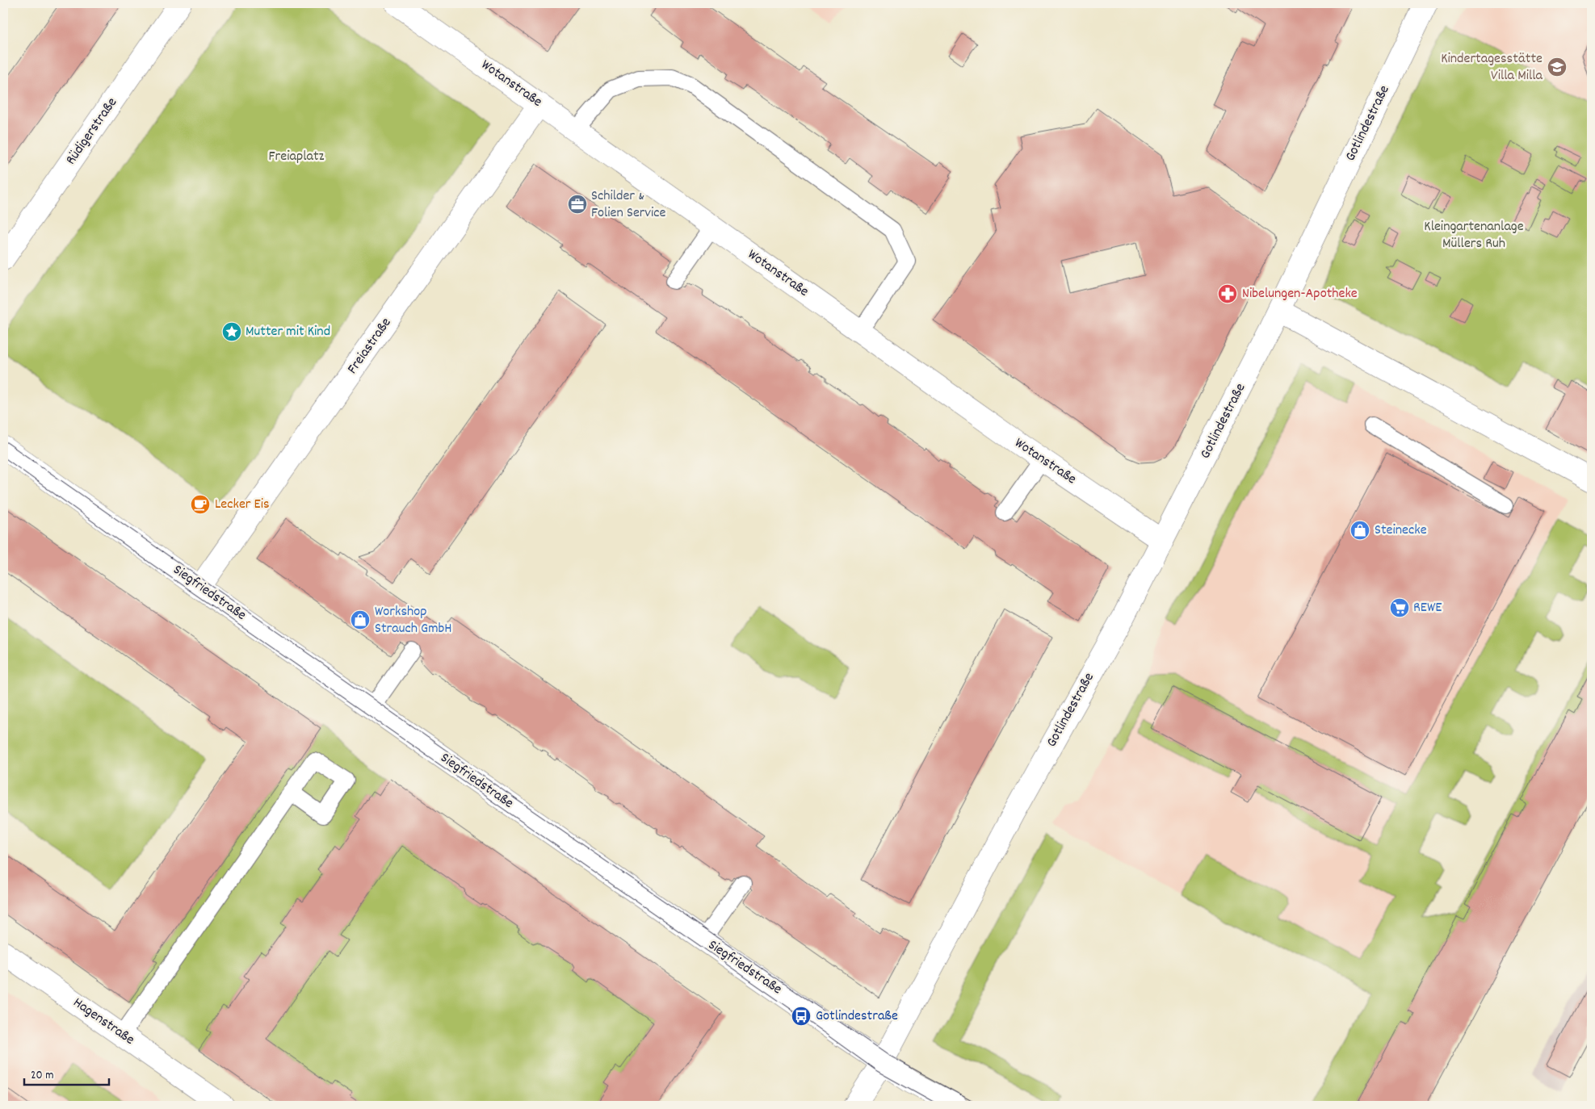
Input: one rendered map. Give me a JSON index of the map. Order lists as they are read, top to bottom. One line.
{"streets":{"street":["Wotanstraße","Gotlindestraße","Rüdigerstraße","Freiastraße","Siegfriedstraße","Hagenstraße"]},"crossings":[["Wotanstraße","Gotlindestraße"],["Wotanstraße","Freiastraße"],["Gotlindestraße","Siegfriedstraße"],["Freiastraße","Siegfriedstraße"]],"parks":["Freiaplatz","Kleingartenanlage Müllers Ruh"],"places":{"school or university":["Kindertagesstätte Villa Milla"],"office":["Schilder & Folien Service"],"pharmacy":["Nibelungen-Apotheke"],"place":["Mutter mit Kind"],"cafe":["Lecker Eis"],"shop":["Steinecke","Workshop Strauch GmbH"],"supermarket":["REWE"],"bus stop":["Gotlindestraße"]},"scale_bar":"20 m"}
